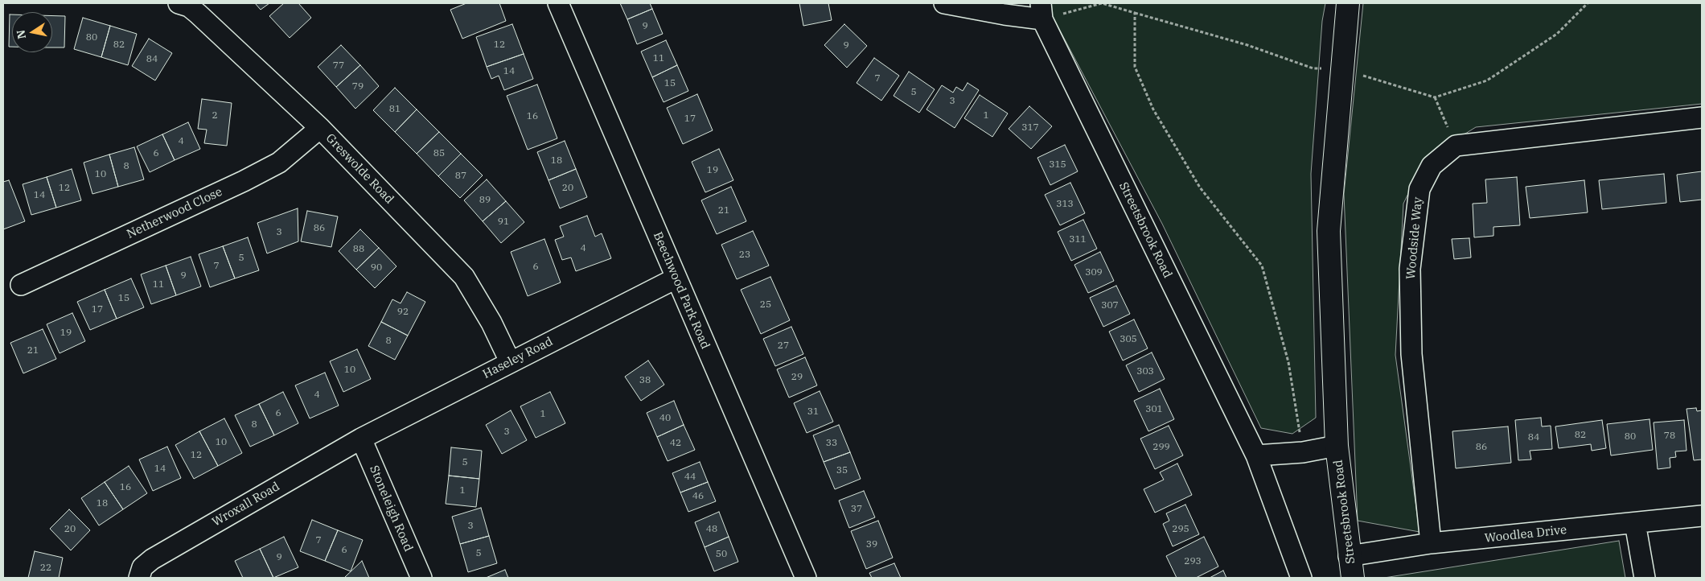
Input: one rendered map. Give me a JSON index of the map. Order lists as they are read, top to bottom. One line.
{"streets":{"main road":["Streetsbrook Road"],"street":["Greswolde Road","Netherwood Close","Woodside Way","Beechwood Park Road","Haseley Road","Wroxall Road","Stoneleigh Road","Woodlea Drive"]},"crossings":[["Greswolde Road","Netherwood Close"],["Greswolde Road","Haseley Road"],["Streetsbrook Road","Woodlea Drive"],["Woodside Way","Woodlea Drive"],["Beechwood Park Road","Haseley Road"],["Haseley Road","Wroxall Road"],["Haseley Road","Stoneleigh Road"],["Wroxall Road","Stoneleigh Road"]],"house_numbers":["9","80","82","12","9","11","84","77","14","7","15","79","5","3","81","2","1","16","17","317","4","6","85","18","315","8","19","10","87","12","20","14","89","313","21","91","86","3","311","4","88","23","5","7","6","90","309","9","11","15","25","307","17","92","19","305","8","27","21","10","303","29","38","4","301","31","6","1","40","8","3","82","78","80","84","10","42","33","299","86","12","5","14","35","44","16","1","46","18","37","3","20","48","295","7","39","6","5","50","9","293","22"],"north":"left"}
